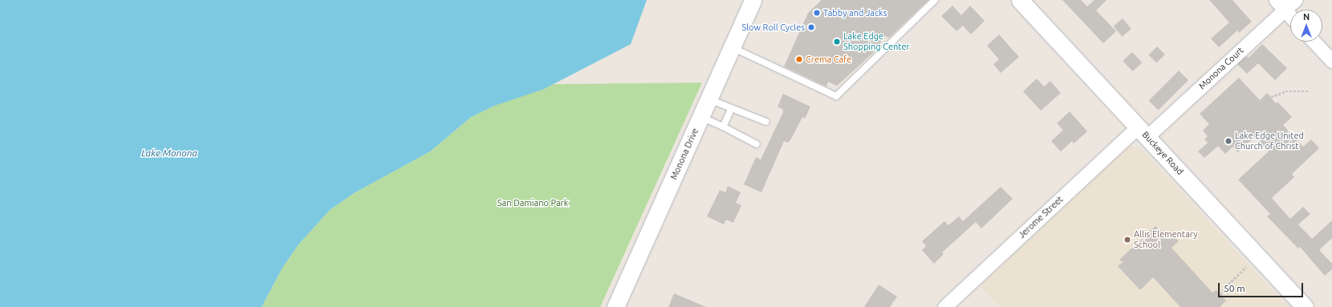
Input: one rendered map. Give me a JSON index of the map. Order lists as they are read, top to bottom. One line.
{"streets":{"street":["Monona Court","Buckeye Road","Monona Drive","Jerome Street"]},"crossings":[["Monona Court","Buckeye Road"],["Monona Court","Jerome Street"],["Buckeye Road","Jerome Street"]],"water":["Lake Monona"],"parks":["San Damiano Park"],"places":["Tabby and Jacks","Slow Roll Cycles","Lake Edge Shopping Center","Crema Cafe","Lake Edge United Church of Christ","Allis Elementary School"],"scale_bar":"50 m","north":"top"}
